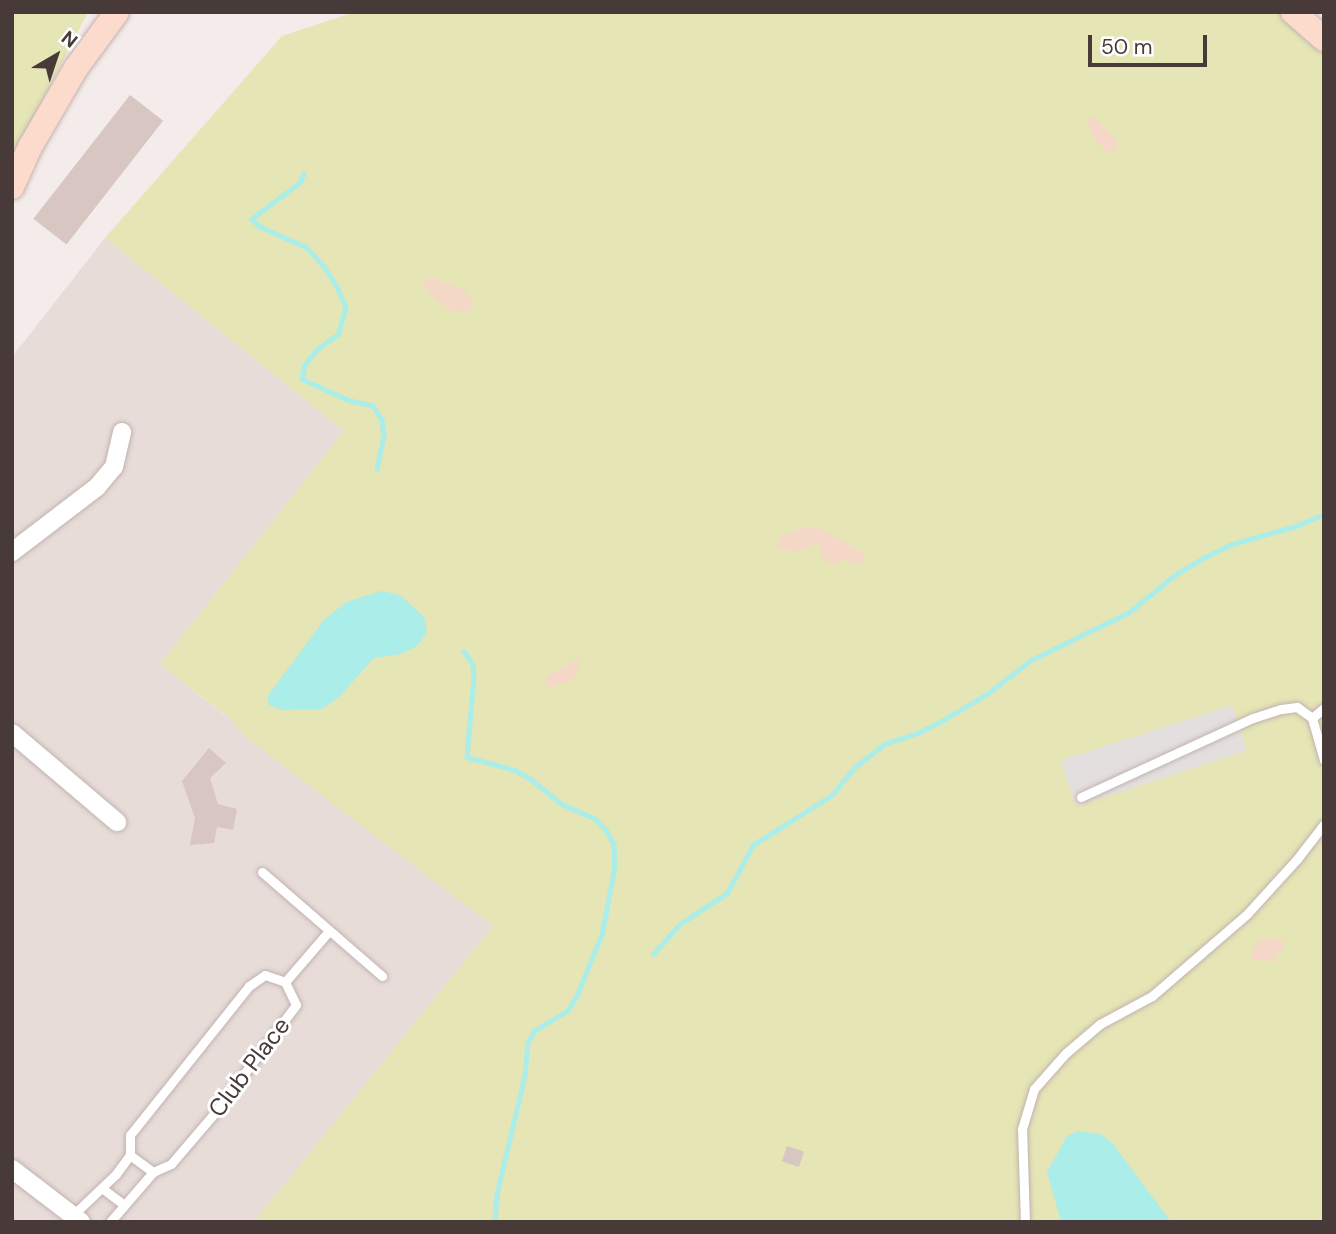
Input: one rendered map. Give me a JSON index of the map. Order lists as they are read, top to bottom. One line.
{"streets":{"lane":["Club Place"]},"scale_bar":"50 m","north":"top right"}
